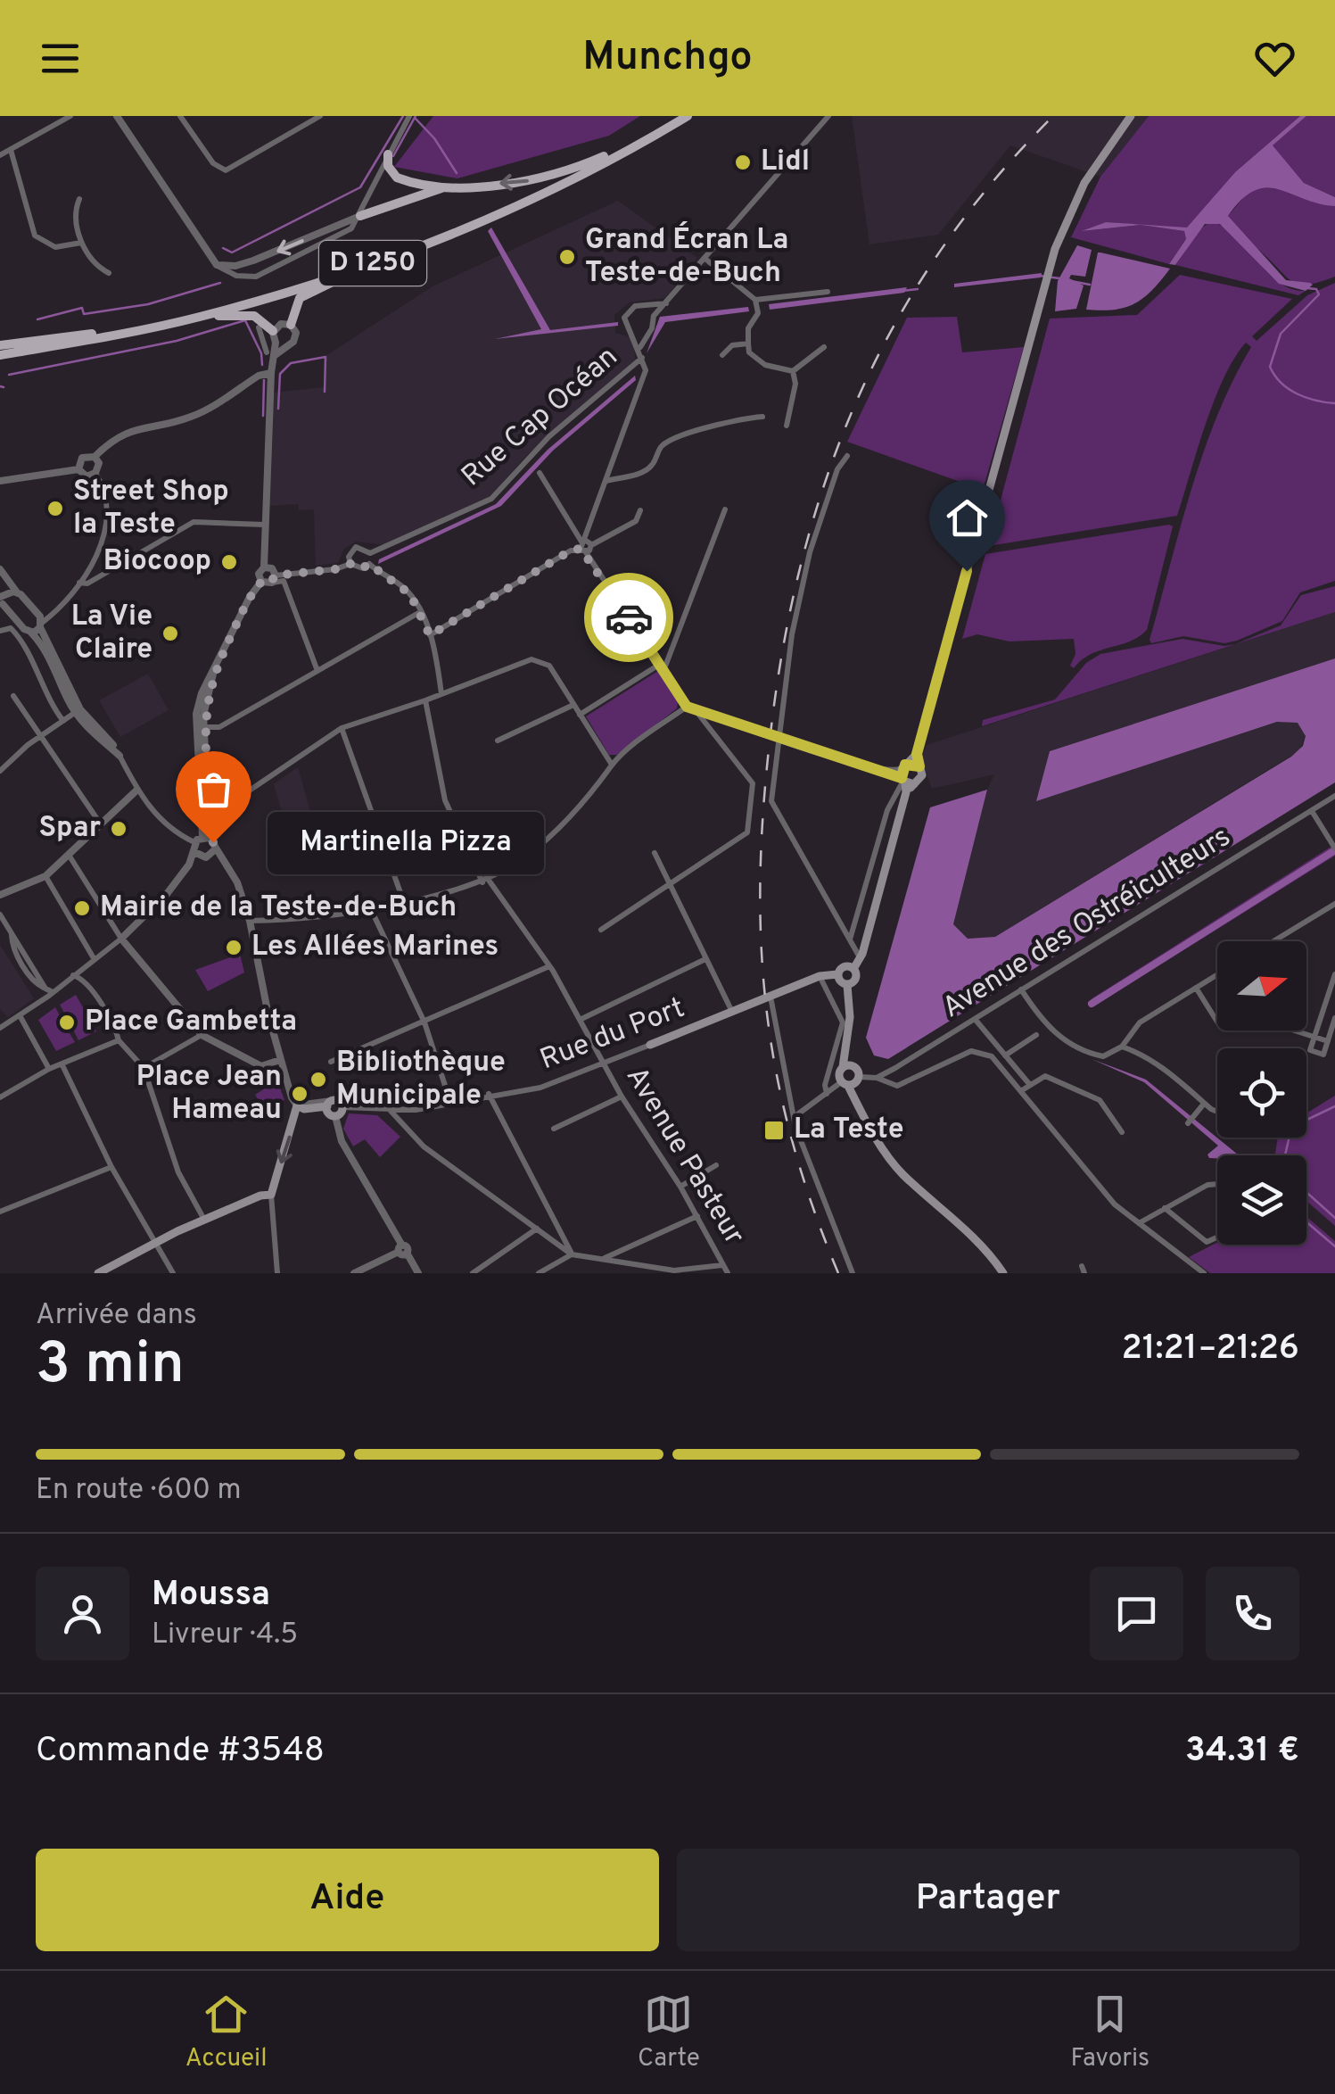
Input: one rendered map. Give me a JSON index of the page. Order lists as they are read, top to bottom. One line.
{"streets":{"main road":["D 1250","Rue du Port"],"street":["Rue Cap Océan","Avenue des Ostréiculteurs","Avenue Pasteur"]},"crossings":[["Rue du Port","Avenue Pasteur"]],"places":{"other":["Lidl","Grand Écran La Teste-de-Buch","Street Shop la Teste","Biocoop","La Vie Claire","Spar","Martinella Pizza","Mairie de la Teste-de-Buch","Les Allées Marines","Place Gambetta","Bibliothèque Municipale","Place Jean Hameau"],"transit":["La Teste"]},"north":"right","page":{"header":"Munchgo","bubble":"Martinella Pizza","heading":["3 min","Arrivée dans","21:21–21:26"],"panel":["Moussa","Livreur · 4.5","Commande #3548","34.31 €"],"bar":"En route · 600 m","buttons":["Aide","Partager"],"tabs":["Accueil","Carte","Favoris"]}}
